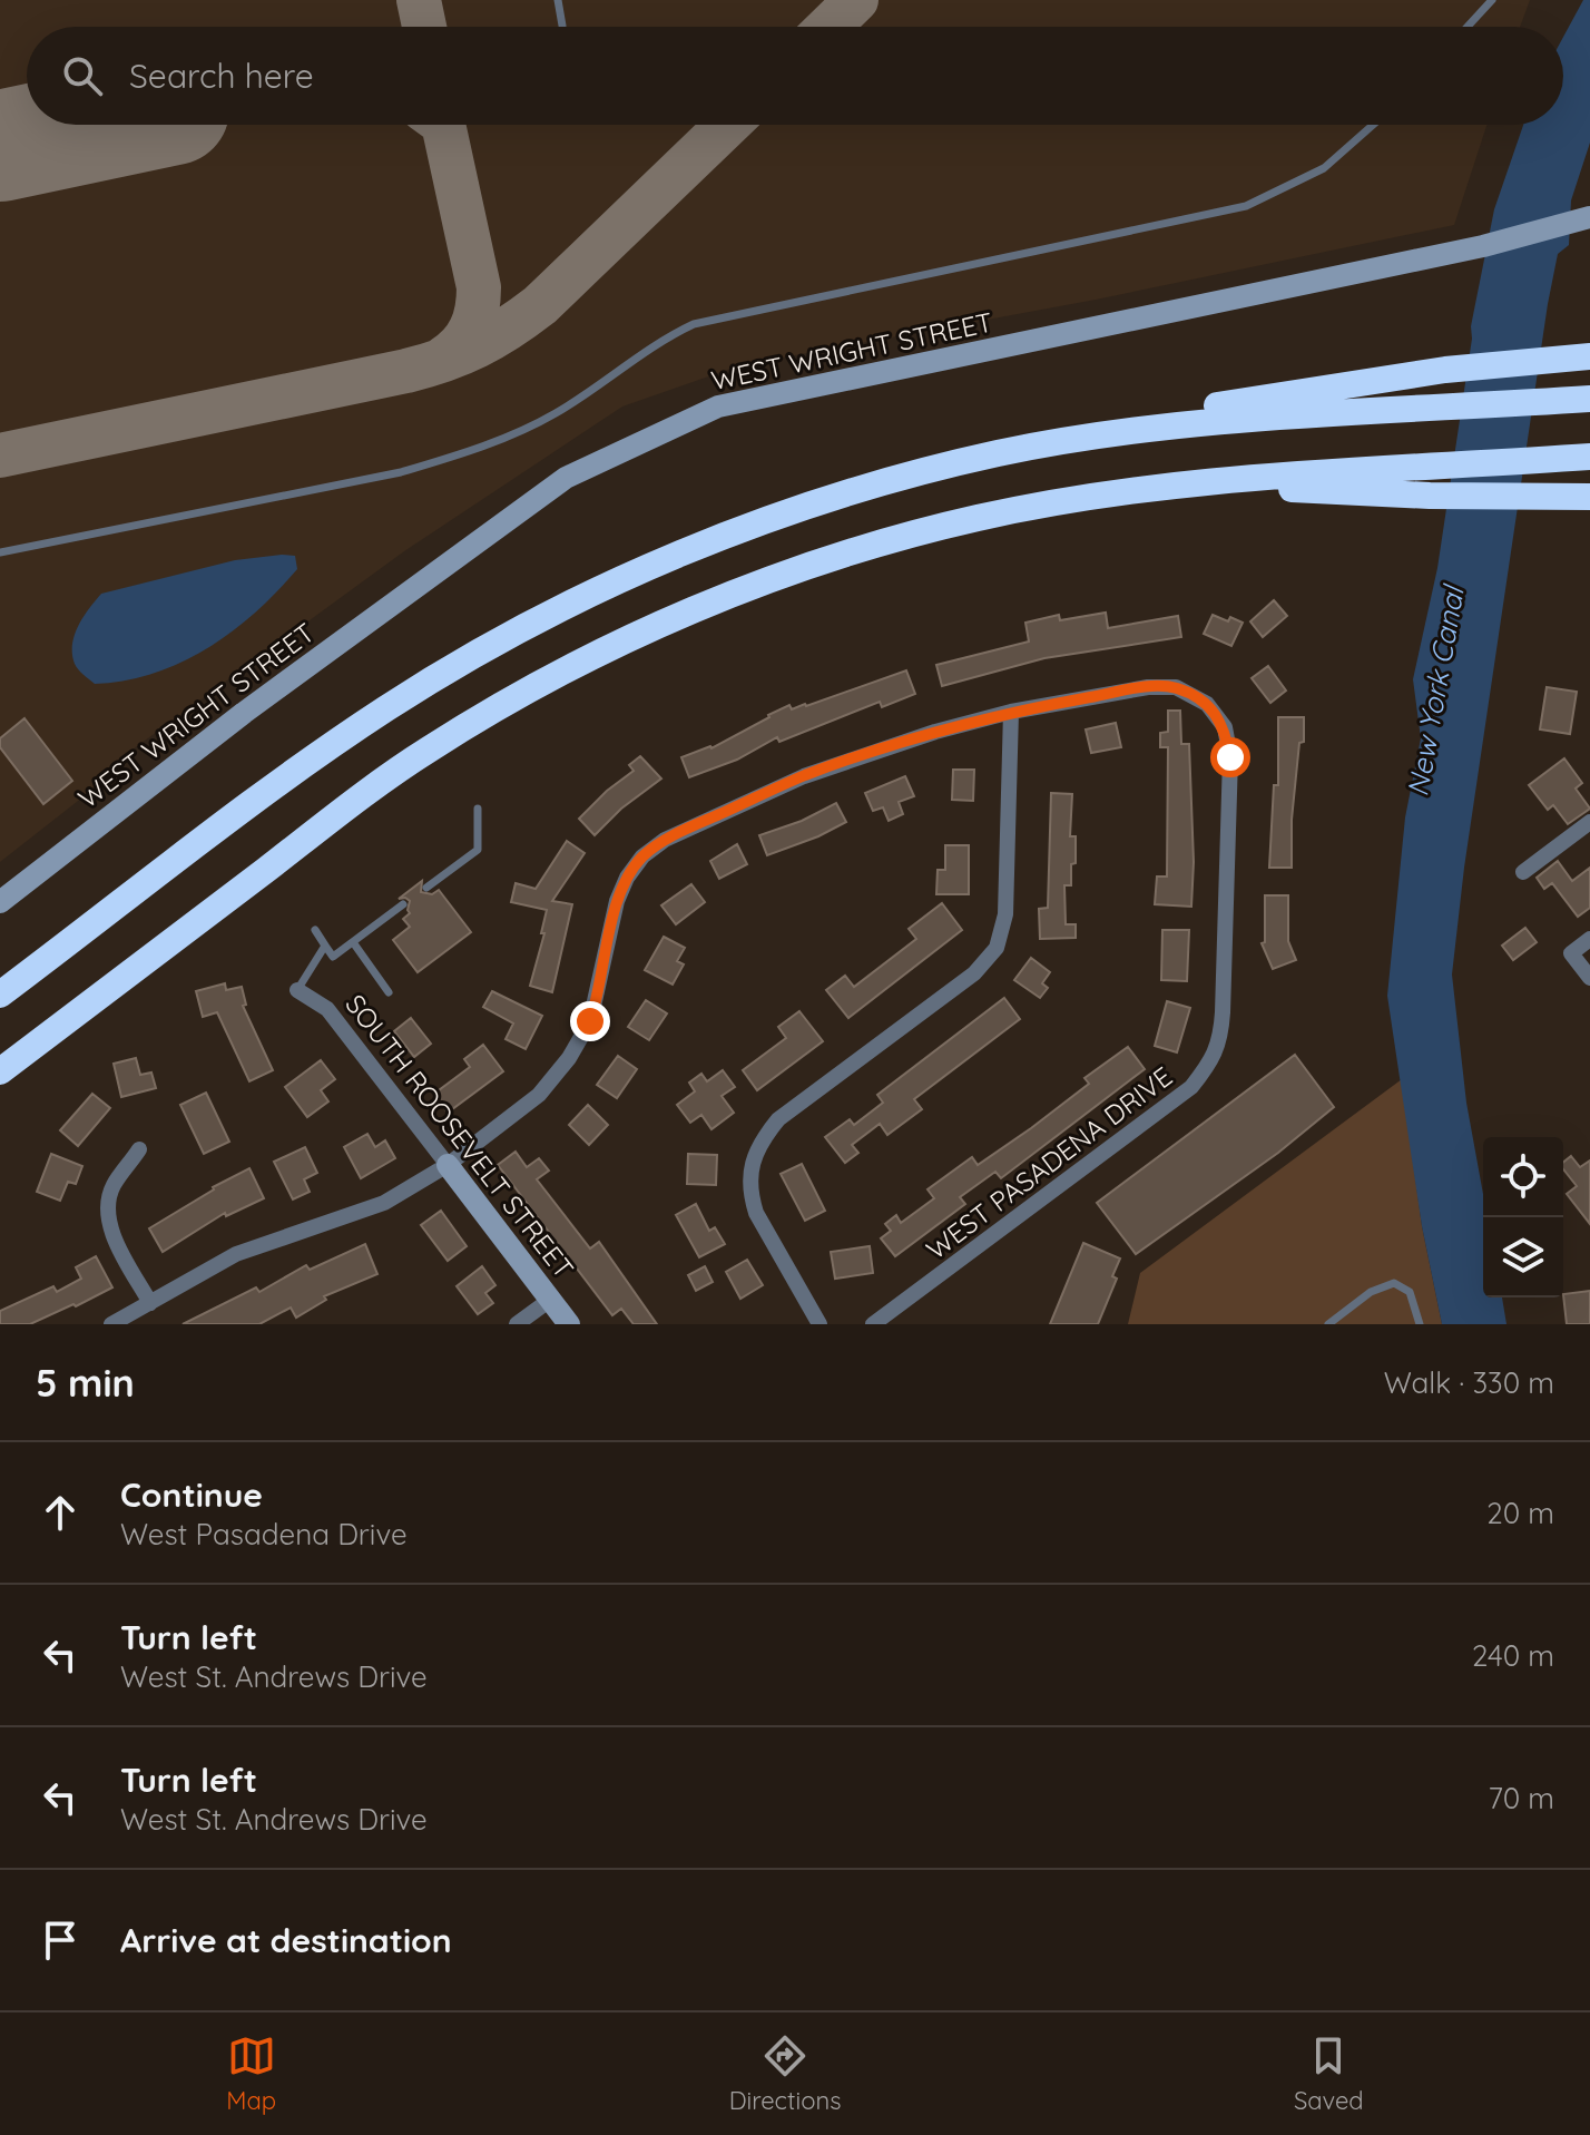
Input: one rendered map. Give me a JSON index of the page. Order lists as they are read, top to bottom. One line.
{"streets":{"street":["WEST WRIGHT STREET","SOUTH ROOSEVELT STREET","WEST PASADENA DRIVE"]},"water":["New York Canal"],"page":{"search":"Search here","heading":["5 min","Walk · 330 m"],"list":[["Continue","West Pasadena Drive","20 m"],["Turn left","West St. Andrews Drive","240 m"],["Turn left","West St. Andrews Drive","70 m"],"Arrive at destination"],"nav":["Map","Directions","Saved"]}}
